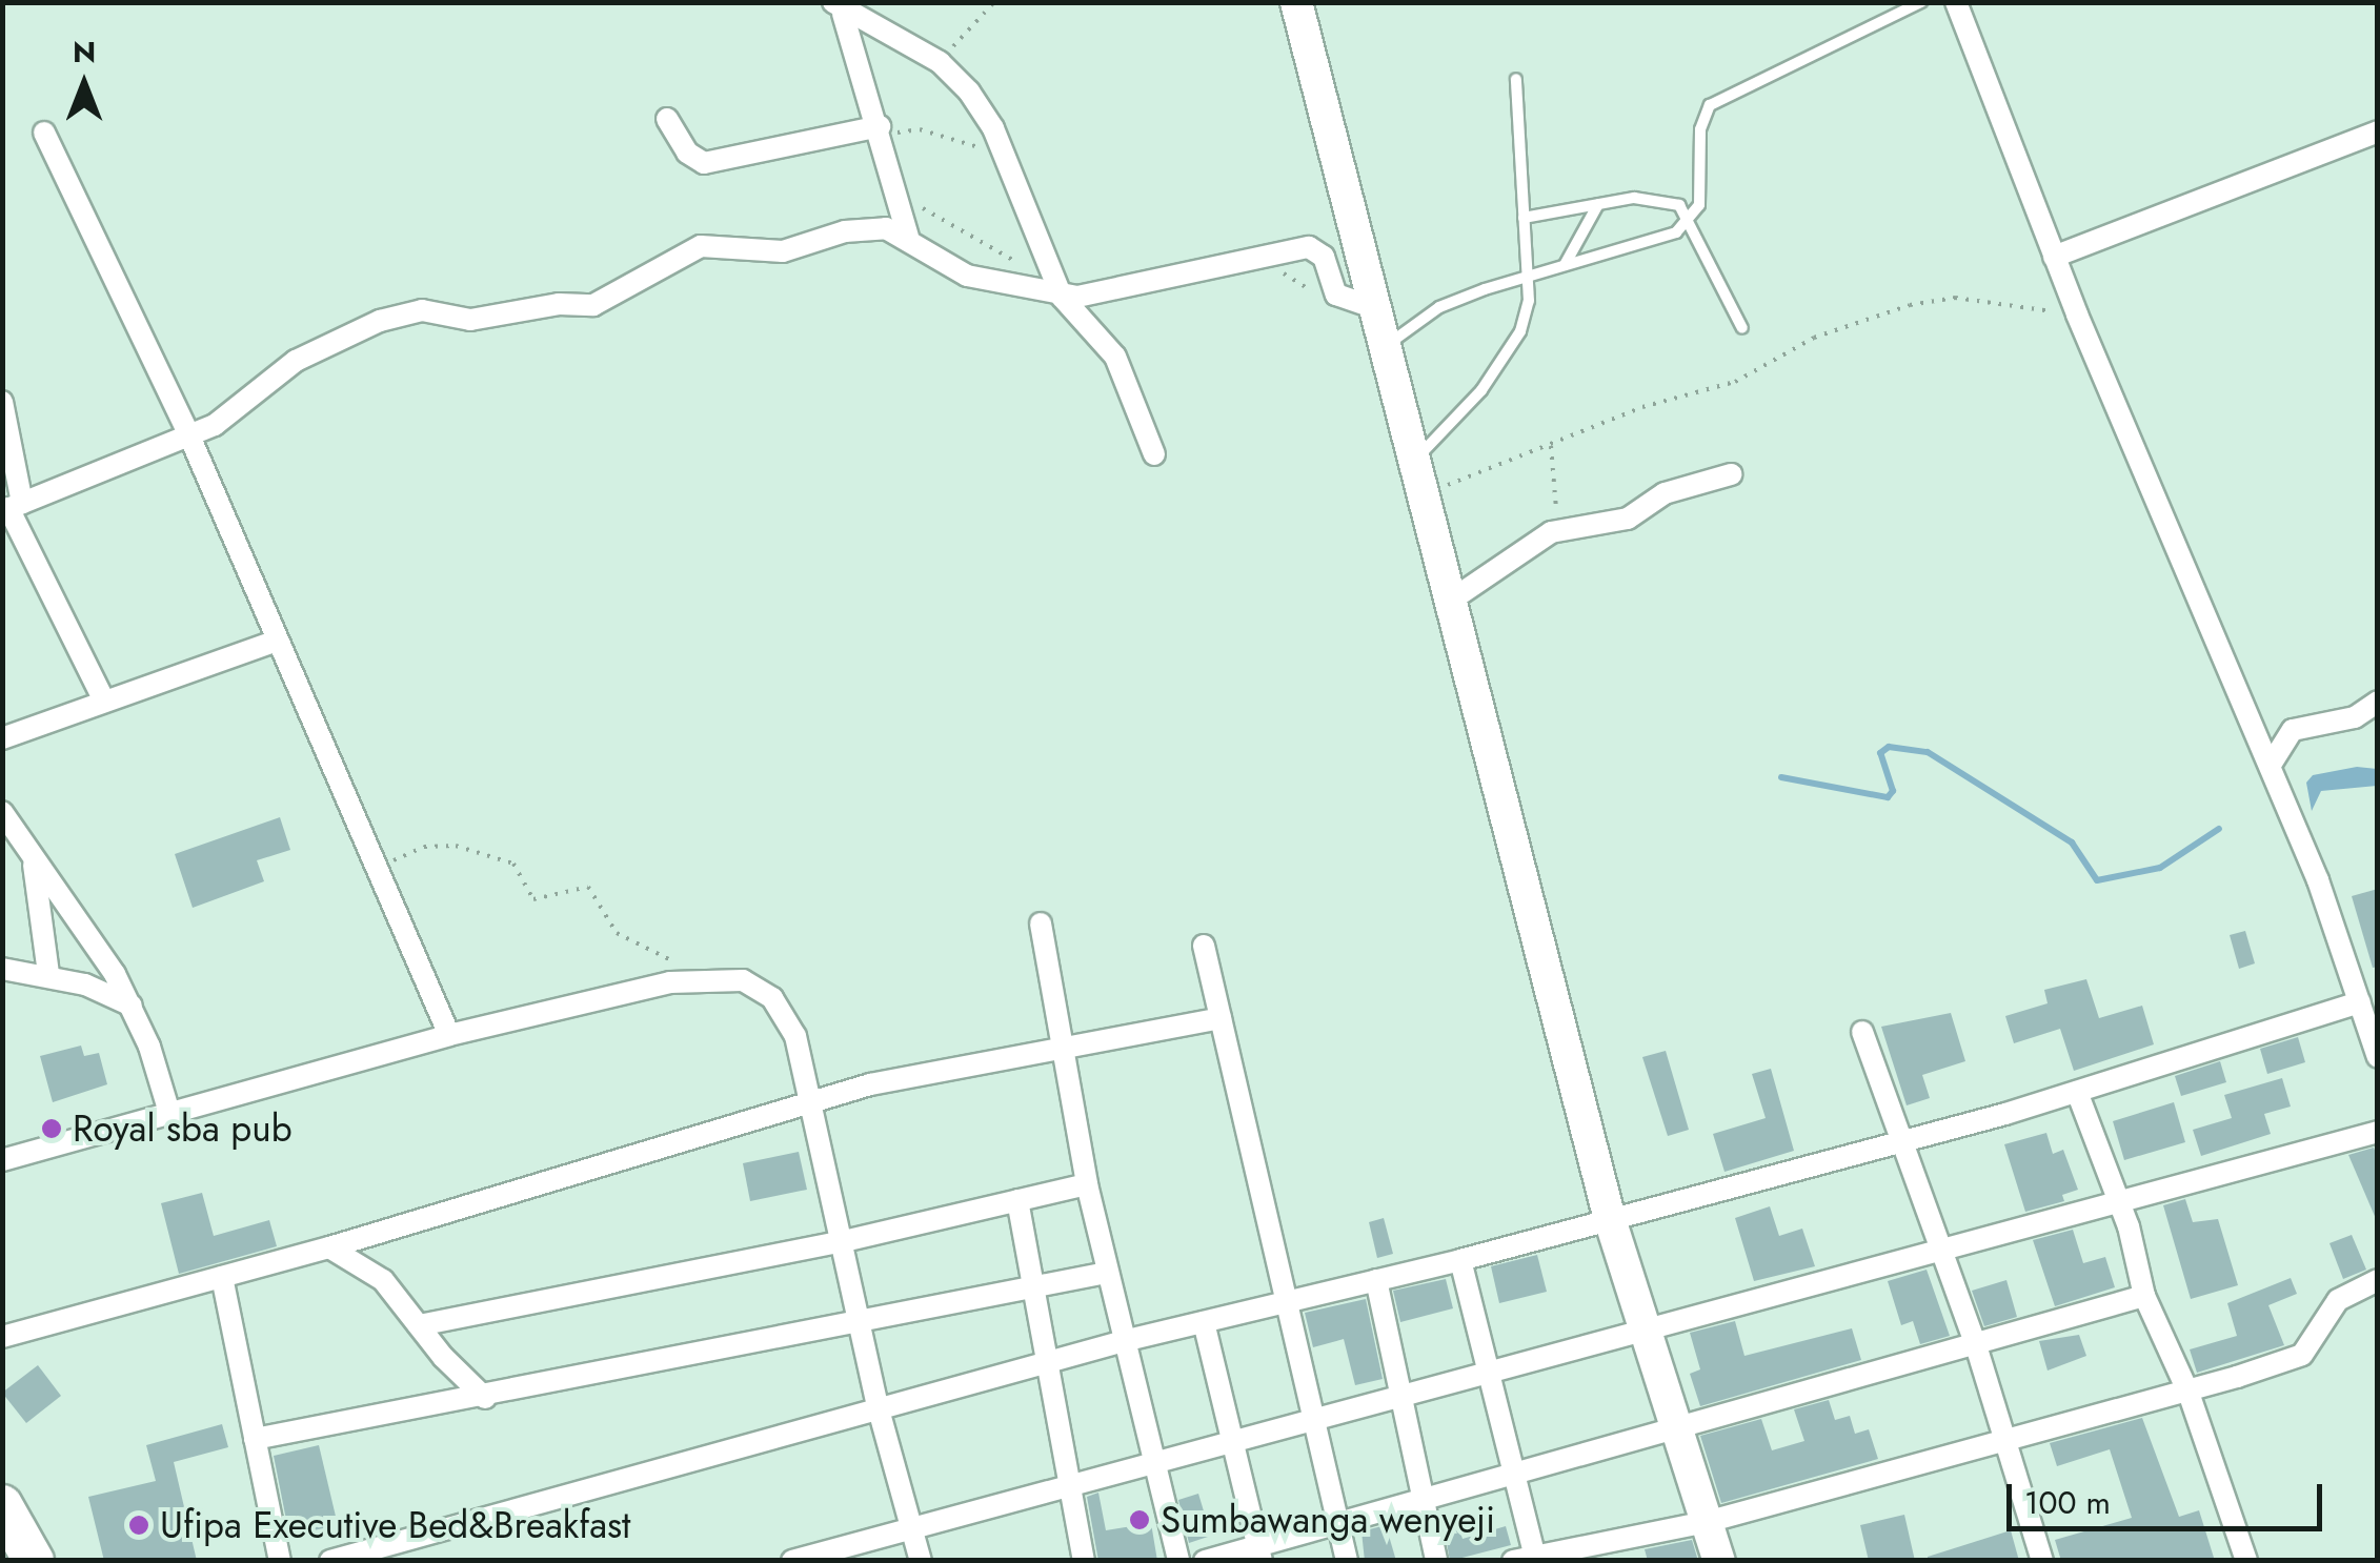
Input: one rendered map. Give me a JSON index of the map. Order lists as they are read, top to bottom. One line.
{"places":["Royal sba pub","Sumbawanga wenyeji","Ufipa Executive Bed&Breakfast"],"scale_bar":"100 m","north":"top"}
